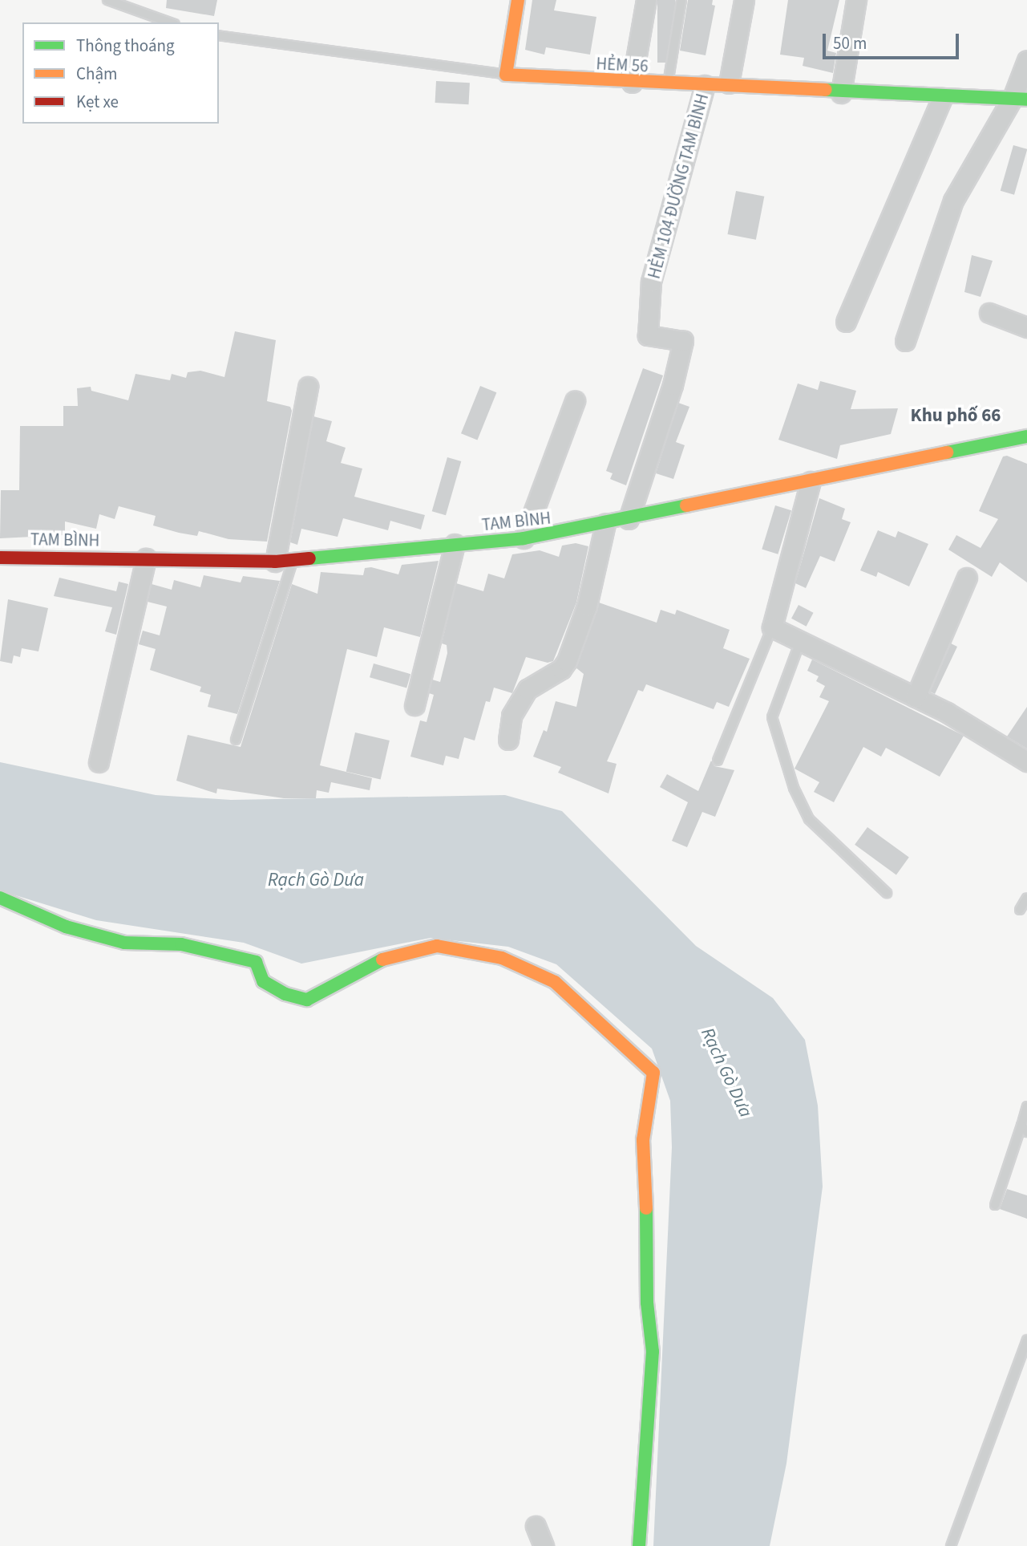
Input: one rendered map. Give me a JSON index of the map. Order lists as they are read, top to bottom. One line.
{"streets":{"street":["HẺM 56","HẺM 104 ĐƯỜNG TAM BÌNH","TAM BÌNH"]},"crossings":[["HẺM 56","HẺM 104 ĐƯỜNG TAM BÌNH"],["HẺM 104 ĐƯỜNG TAM BÌNH","TAM BÌNH"]],"districts":["Khu phố 66"],"water":["Rạch Gò Dưa"],"legend":["Thông thoáng","Chậm","Kẹt xe"],"scale_bar":"50 m"}
